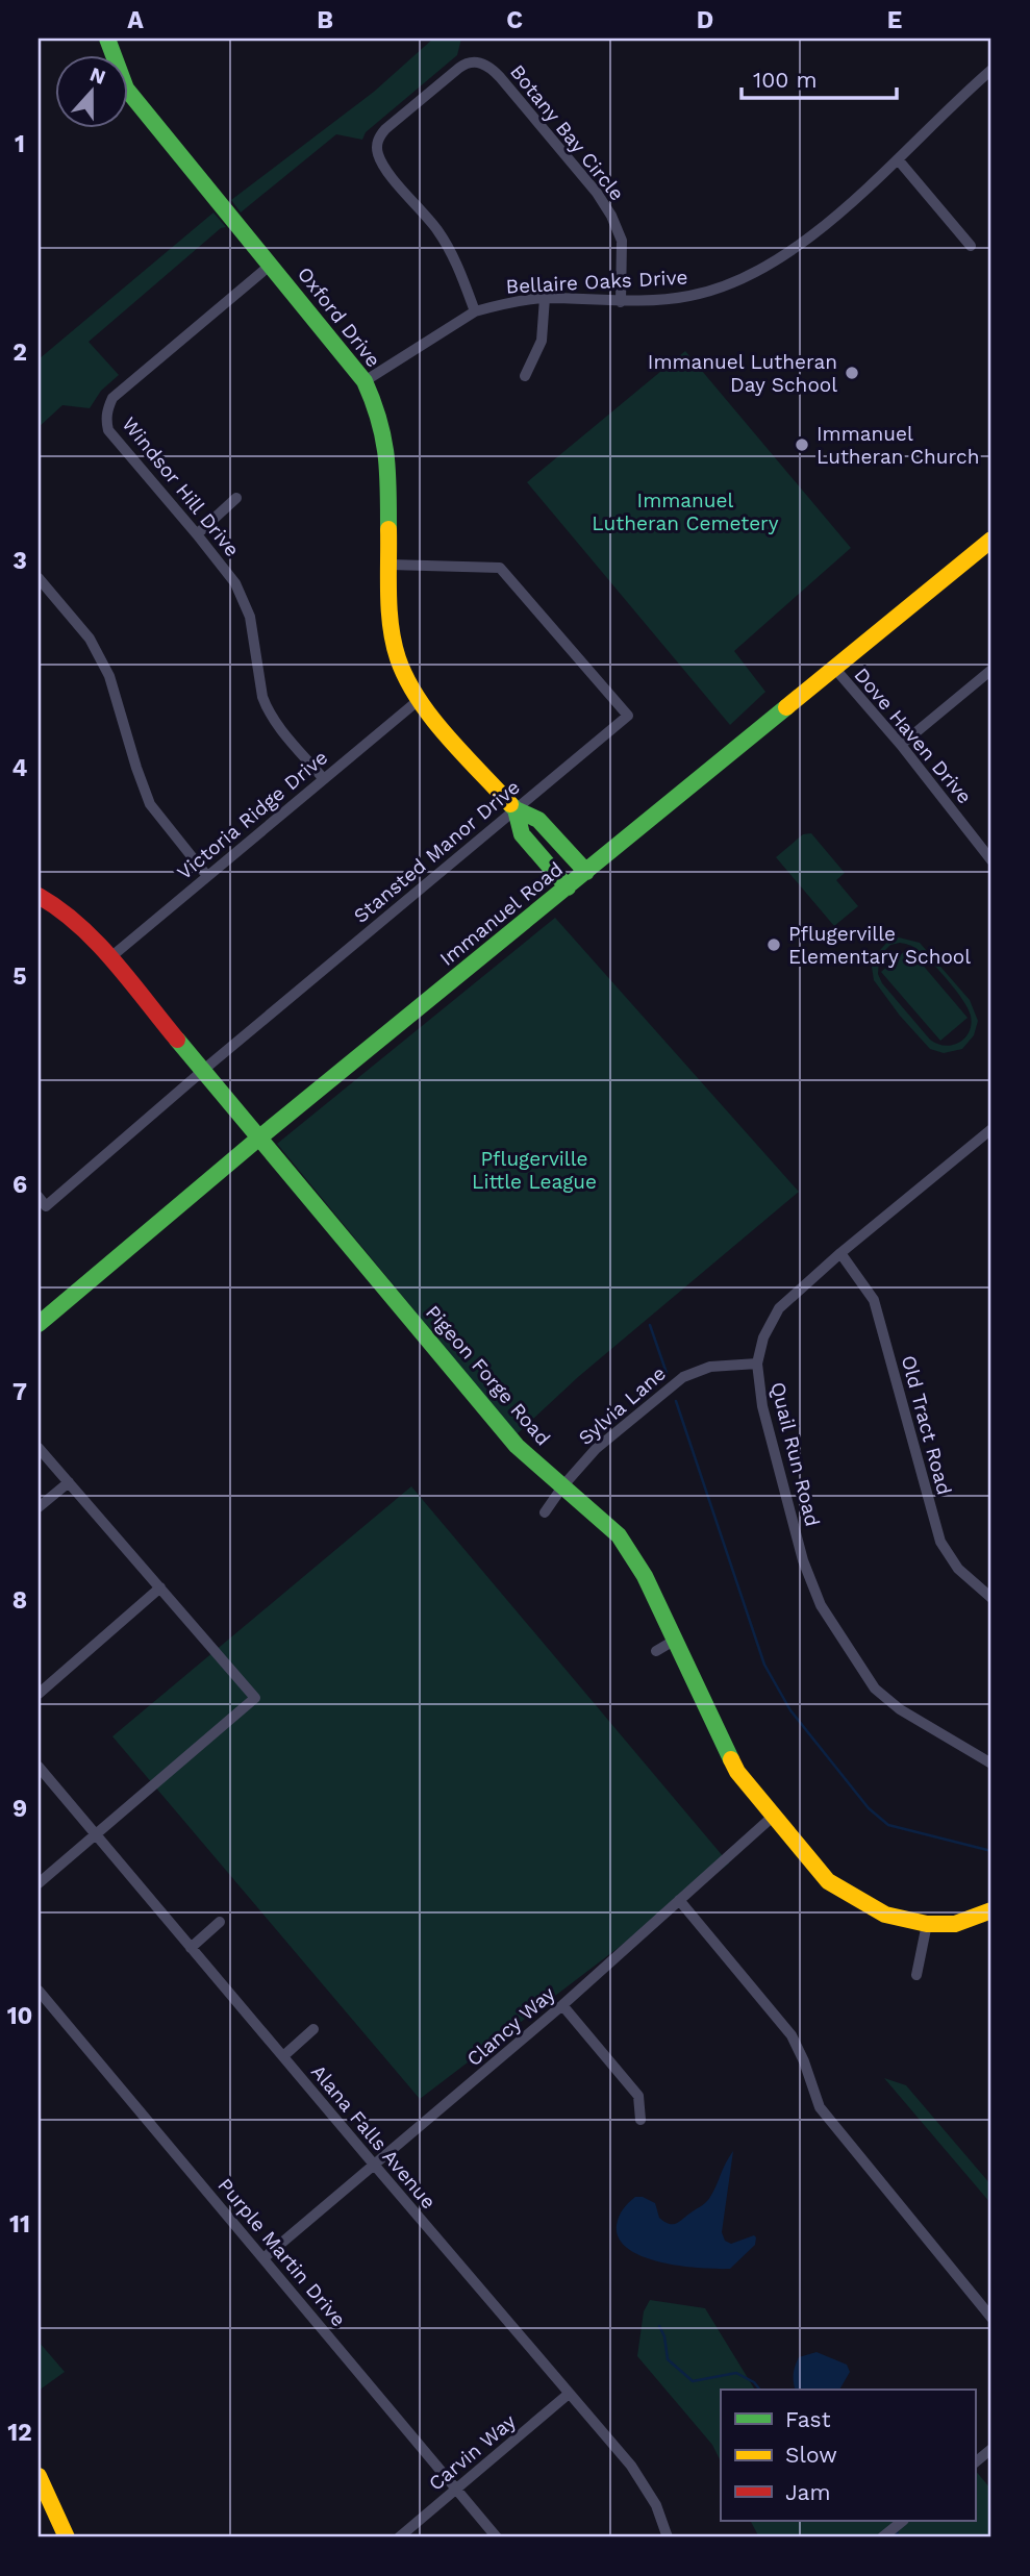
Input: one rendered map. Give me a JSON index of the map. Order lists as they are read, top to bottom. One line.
{"streets":{"street":["Botany Bay Circle","Bellaire Oaks Drive","Oxford Drive","Windsor Hill Drive","Dove Haven Drive","Victoria Ridge Drive","Stansted Manor Drive","Immanuel Road","Pigeon Forge Road","Sylvia Lane","Old Tract Road","Quail Run Road","Clancy Way","Alana Falls Avenue","Purple Martin Drive","Carvin Way"]},"crossings":[["Botany Bay Circle","Bellaire Oaks Drive"],["Bellaire Oaks Drive","Oxford Drive"],["Oxford Drive","Windsor Hill Drive"],["Oxford Drive","Victoria Ridge Drive"],["Oxford Drive","Stansted Manor Drive"],["Windsor Hill Drive","Victoria Ridge Drive"],["Dove Haven Drive","Immanuel Road"],["Victoria Ridge Drive","Pigeon Forge Road"],["Stansted Manor Drive","Pigeon Forge Road"],["Immanuel Road","Pigeon Forge Road"],["Pigeon Forge Road","Sylvia Lane"],["Pigeon Forge Road","Clancy Way"],["Sylvia Lane","Quail Run Road"],["Old Tract Road","Quail Run Road"],["Clancy Way","Alana Falls Avenue"],["Clancy Way","Purple Martin Drive"],["Alana Falls Avenue","Carvin Way"],["Purple Martin Drive","Carvin Way"]],"parks":["Immanuel Lutheran Cemetery","Pflugerville Little League"],"places":["Immanuel Lutheran Day School","Immanuel Lutheran Church","Pflugerville Elementary School"],"legend":["Fast","Slow","Jam"],"scale_bar":"100 m","north":"top","grid":{"columns":["A","B","C","D","E"],"rows":["1","2","3","4","5","6","7","8","9","10","11","12"]}}
